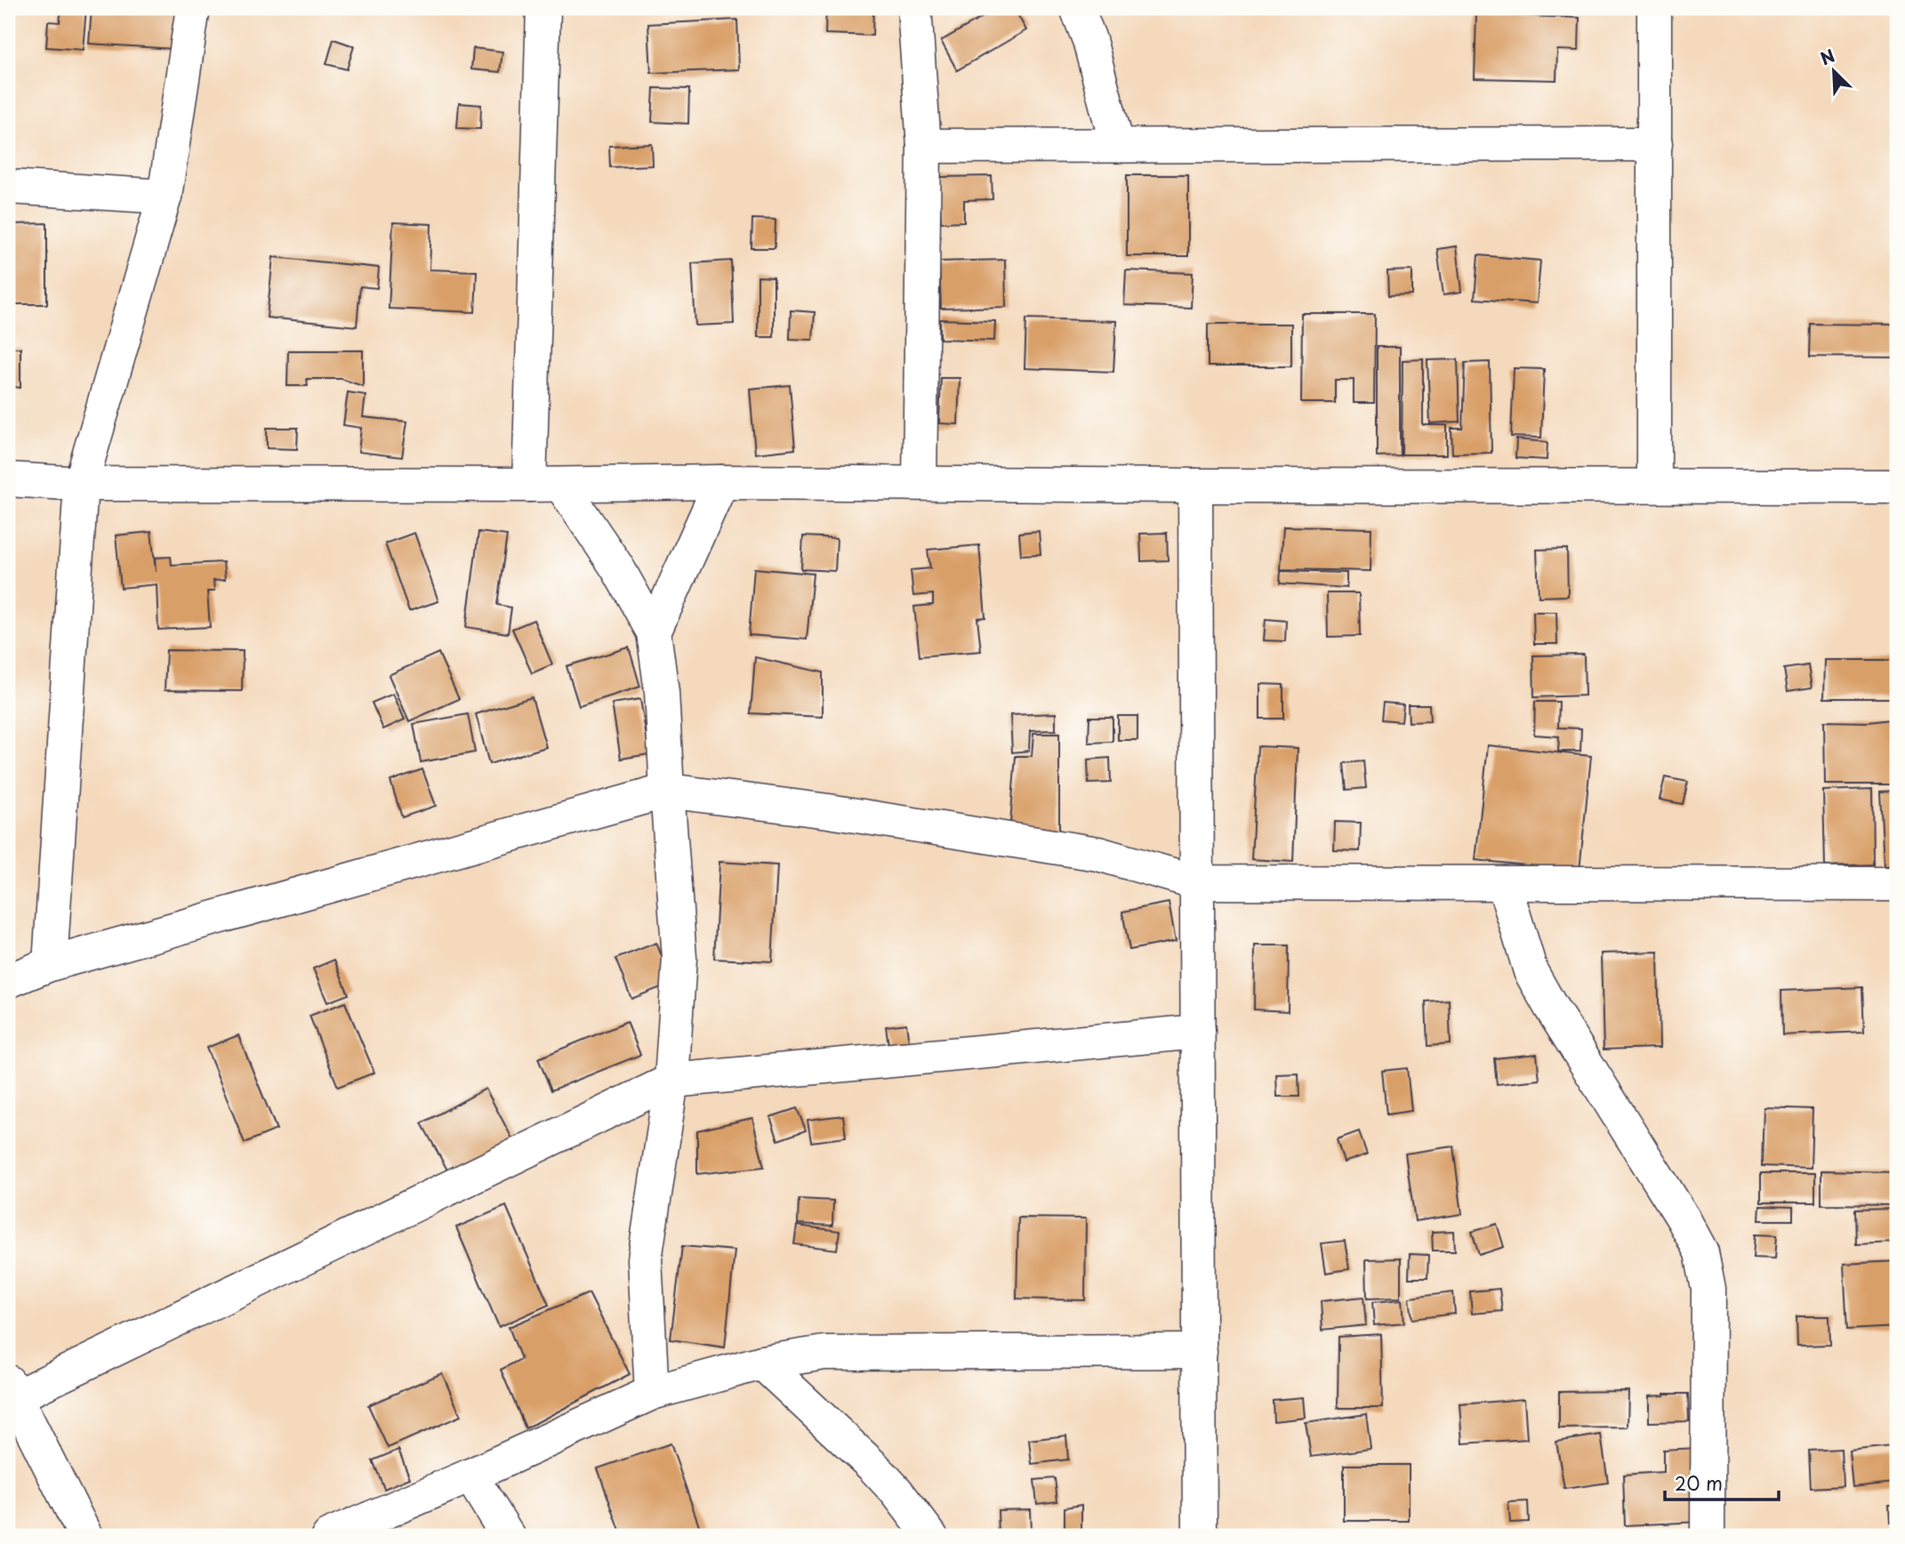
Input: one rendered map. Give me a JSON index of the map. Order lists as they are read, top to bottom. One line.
{"scale_bar":"20 m","north":"top left"}
